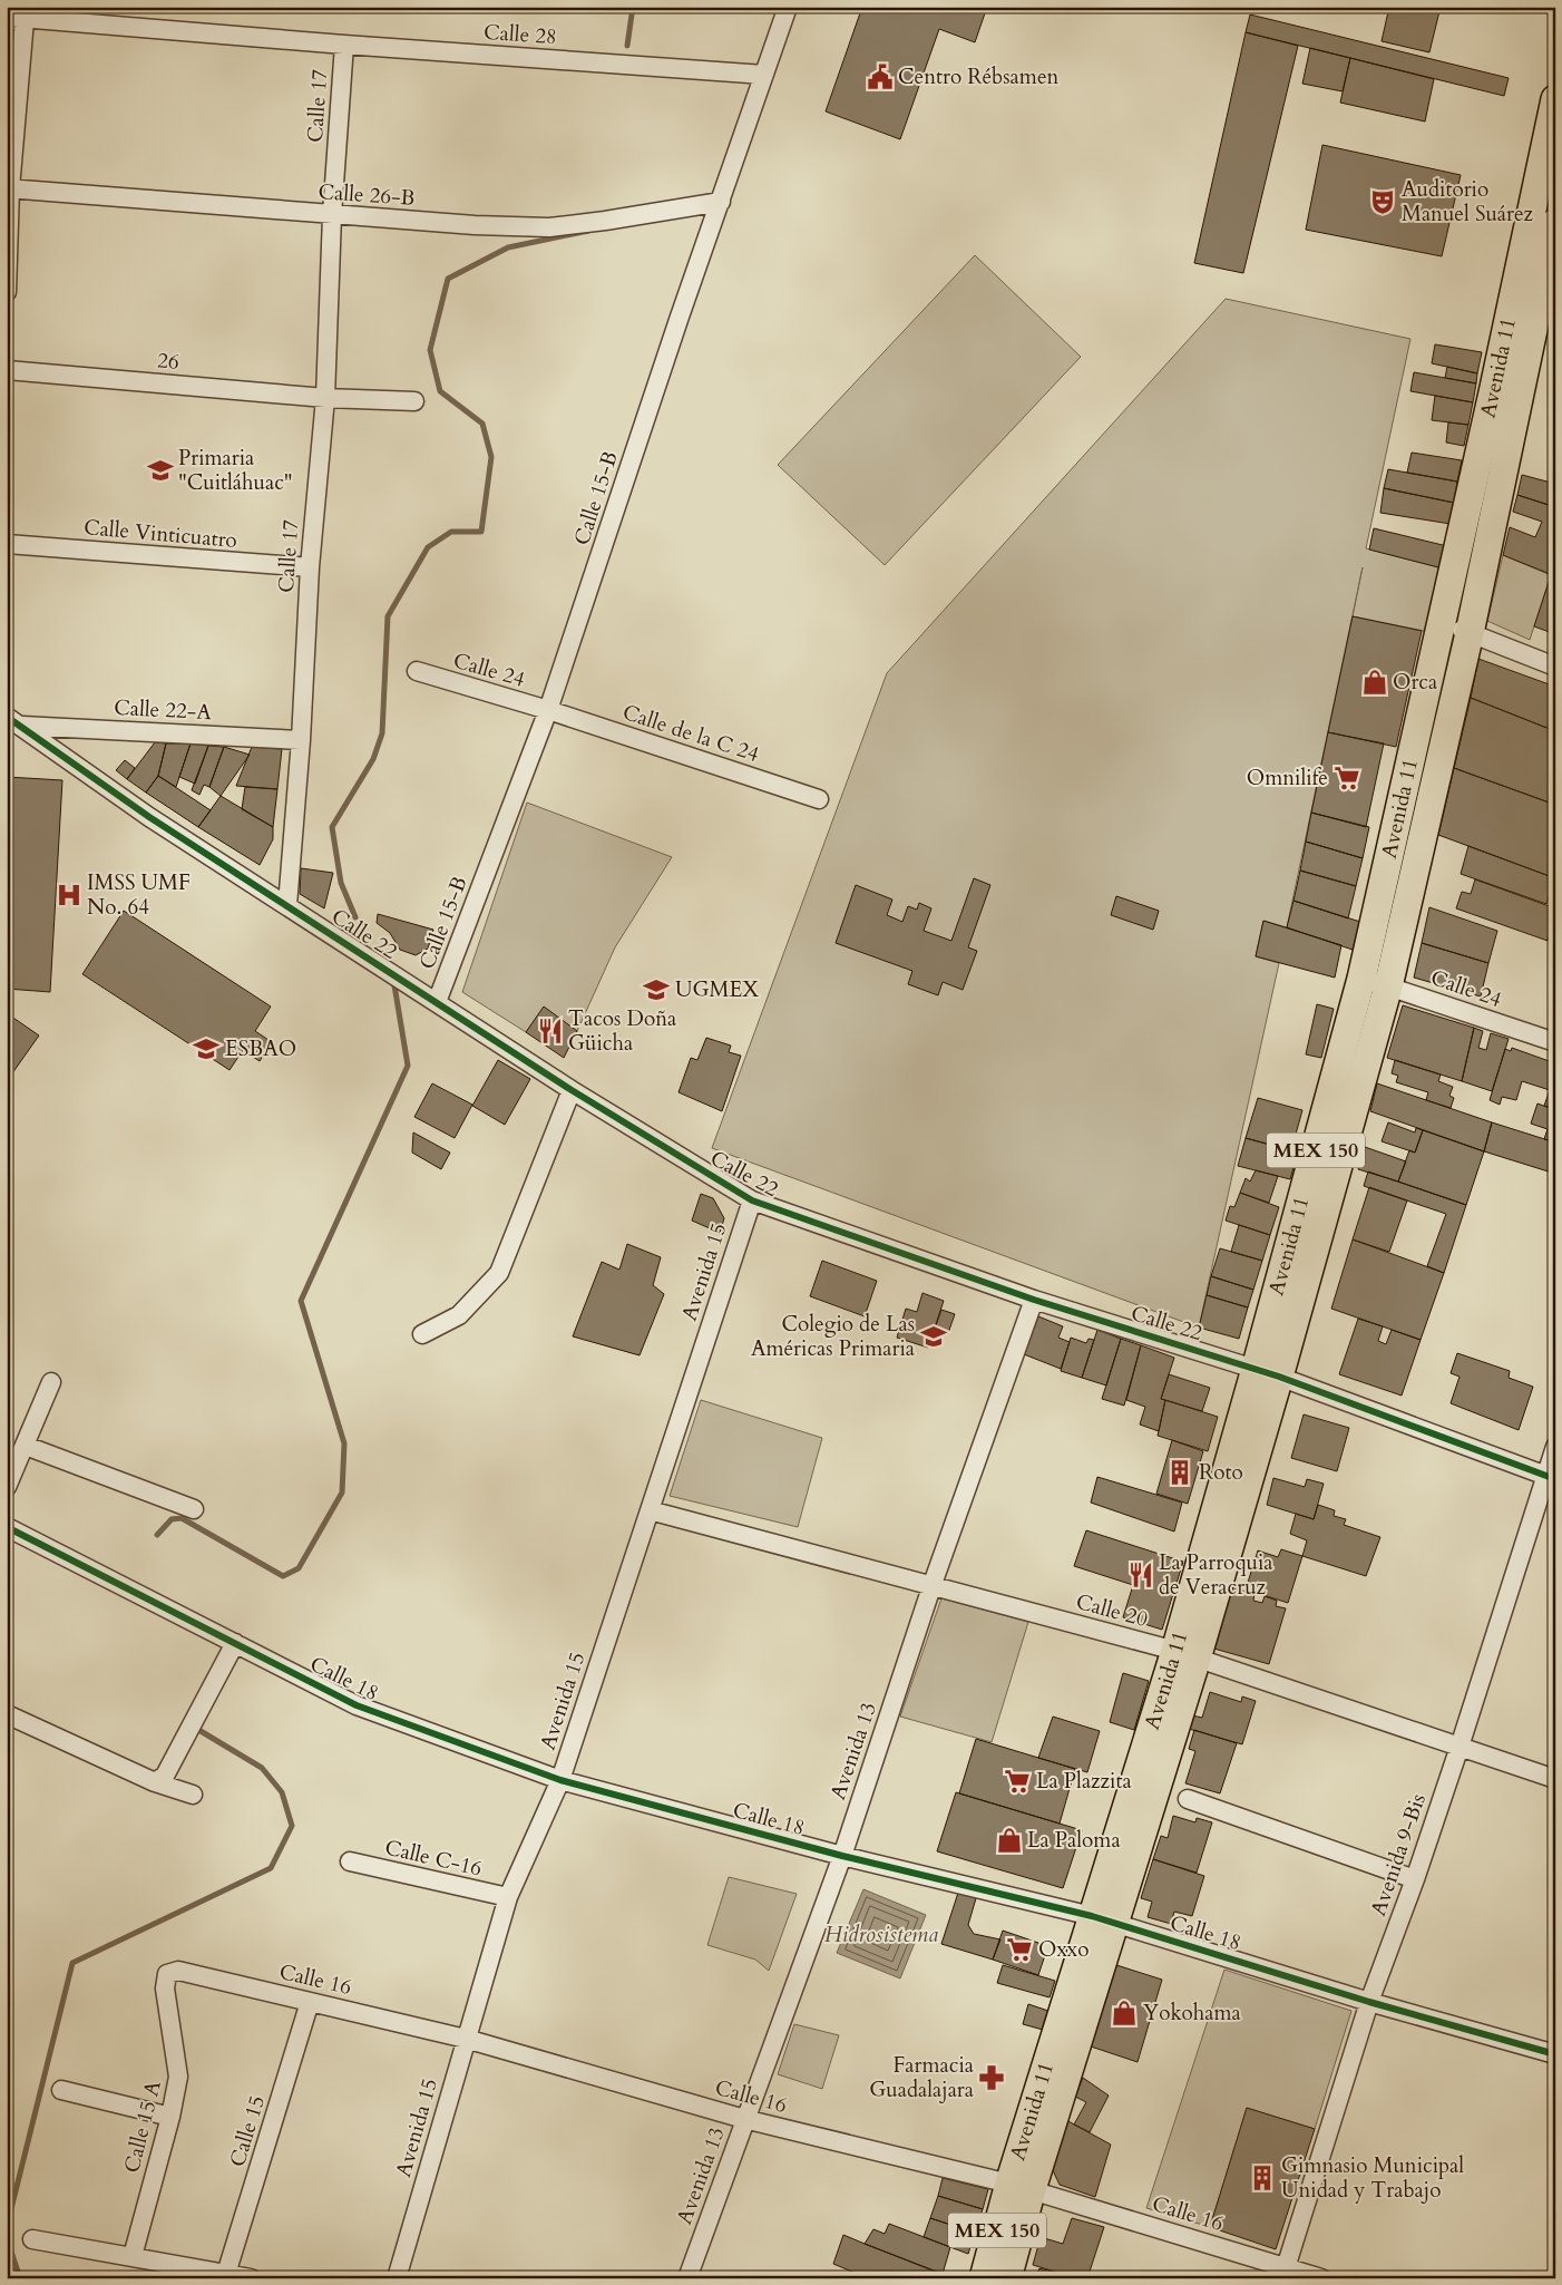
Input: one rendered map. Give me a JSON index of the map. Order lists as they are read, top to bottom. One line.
{"streets":{"main road":["Avenida 11","MEX 150"],"street":["Calle 28","Calle 17","Calle 26-B","26","Calle 15-B","Calle Vinticuatro","Calle 24","Calle 22-A","Calle de la C 24","Calle 22","Avenida 15","Calle 20","Calle 18","Avenida 13","Avenida 9-Bis","Calle C-16","Calle 16","Calle 15 A","Calle 15"]},"crossings":[["Calle 28","Calle 17"],["Calle 28","Calle 15-B"],["Calle 17","Calle 26-B"],["Calle 17","26"],["Calle 17","Calle Vinticuatro"],["Calle 17","Calle 22-A"],["Calle 17","Calle 22"],["Calle 26-B","Calle 15-B"],["Avenida 11","Calle 24"],["Avenida 11","Calle 22"],["Avenida 11","Calle 20"],["Avenida 11","Calle 18"],["Avenida 11","Calle 16"],["Calle 15-B","Calle 24"],["Calle 15-B","Calle de la C 24"],["Calle 15-B","Calle 22"],["Calle 24","Calle de la C 24"],["Calle 22-A","Calle 22"],["Calle 22","Avenida 15"],["Calle 22","Avenida 13"],["Calle 22","Avenida 9-Bis"],["Avenida 15","Calle 20"],["Avenida 15","Calle 18"],["Avenida 15","Calle C-16"],["Avenida 15","Calle 16"],["Calle 20","Avenida 13"],["Calle 20","Avenida 9-Bis"],["Calle 18","Avenida 13"],["Calle 18","Avenida 9-Bis"],["Avenida 13","Calle 16"],["Avenida 9-Bis","Calle 16"],["Calle 16","Calle 15 A"],["Calle 16","Calle 15"]],"water":["Hidrosistema"],"places":{"public building":["Centro Rébsamen"],"theatre":["Auditorio Manuel Suárez"],"school or university":["Primaria \"Cuitláhuac\"","UGMEX","ESBAO","Colegio de Las Américas Primaria"],"shop":["Orca","La Paloma","Yokohama"],"supermarket":["Omnilife","La Plazzita","Oxxo"],"hospital":["IMSS UMF No. 64"],"restaurant":["Tacos Doña Güicha","La Parroquia de Veracruz"],"building":["Roto","Gimnasio Municipal Unidad y Trabajo"],"pharmacy":["Farmacia Guadalajara"]}}
